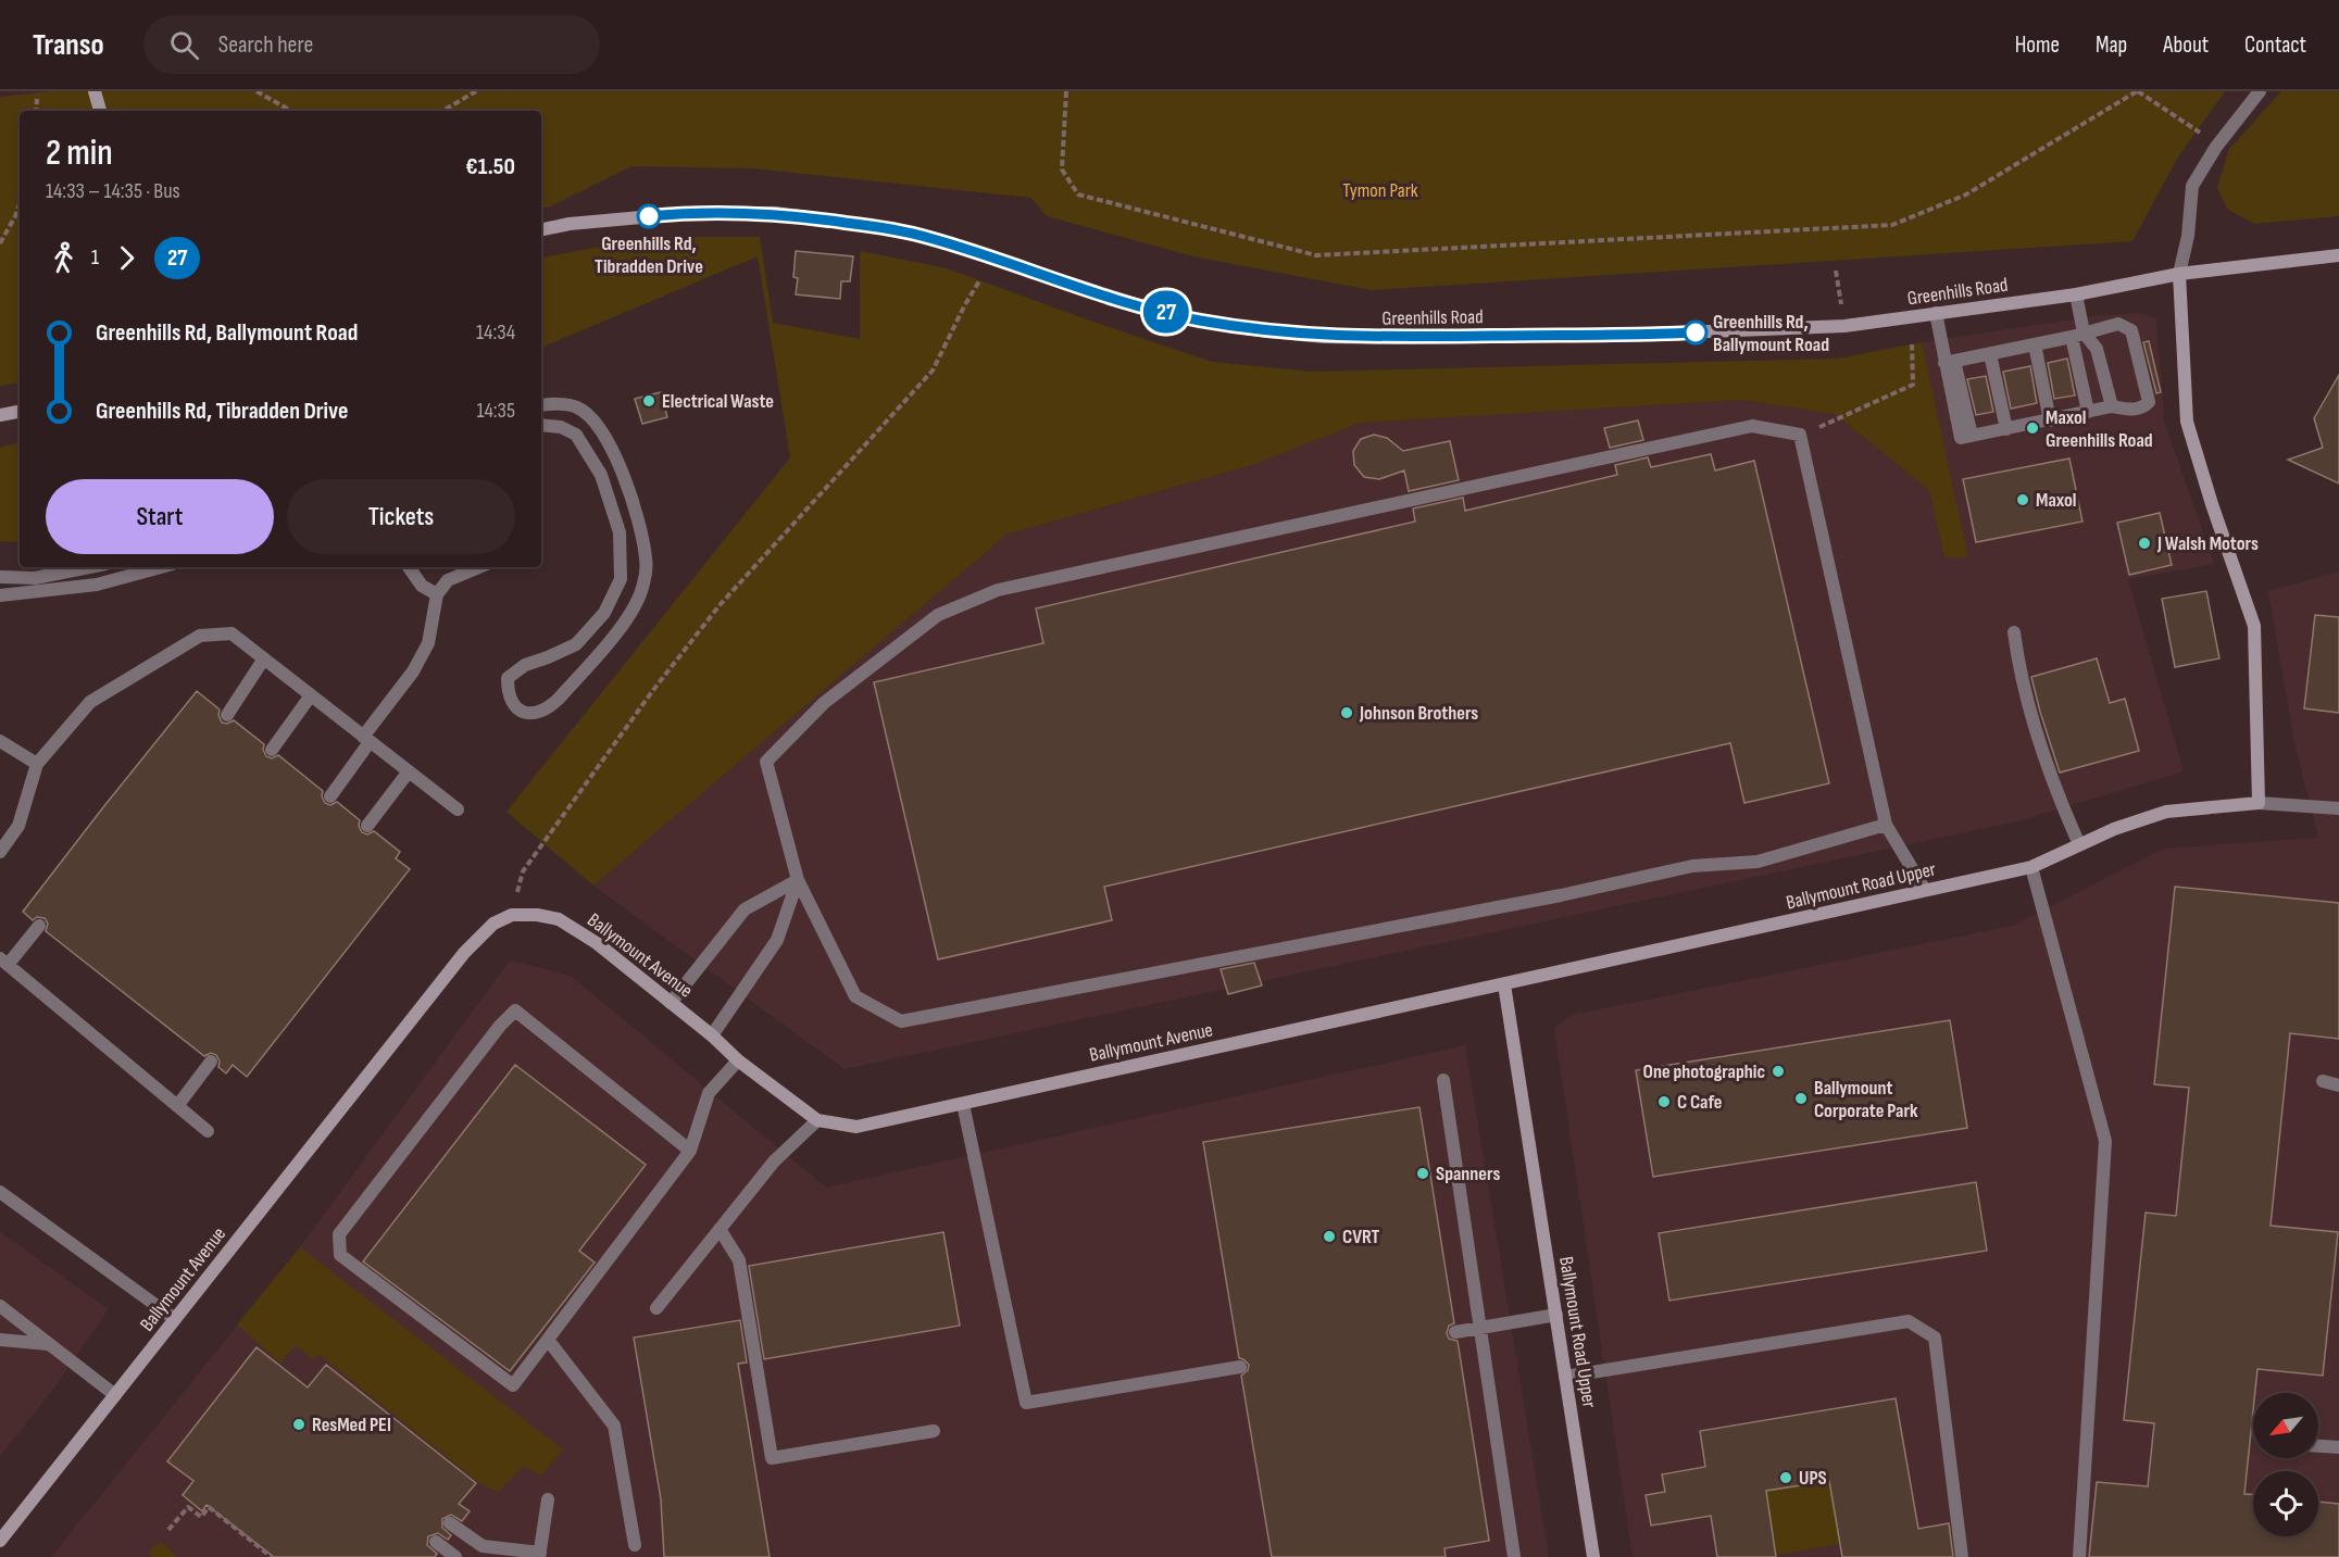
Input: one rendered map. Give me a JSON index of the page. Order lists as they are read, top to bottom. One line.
{"streets":{"street":["Greenhills Road","Ballymount Road Upper","Ballymount Avenue"]},"crossings":[["Ballymount Road Upper","Ballymount Avenue"]],"parks":["Tymon Park"],"places":["Greenhills Rd, Tibradden Drive","Greenhills Rd, Ballymount Road","Electrical Waste","Maxol Greenhills Road","Maxol","J Walsh Motors","Johnson Brothers","One photographic","Ballymount Corporate Park","C Cafe","Spanners","CVRT","ResMed PEI","UPS"],"lines":["bus line 27"],"north":"bottom left","page":{"header":"Transo","search":"Search here","nav":["Home","Map","About","Contact"],"on_map":"27","heading":["2 min","14:33 – 14:35 · Bus","€1.50"],"legs":["1","27"],"list":[{"name":"Greenhills Rd, Ballymount Road","value":"14:34"},{"name":"Greenhills Rd, Tibradden Drive","value":"14:35"}],"buttons":["Start","Tickets"]}}
